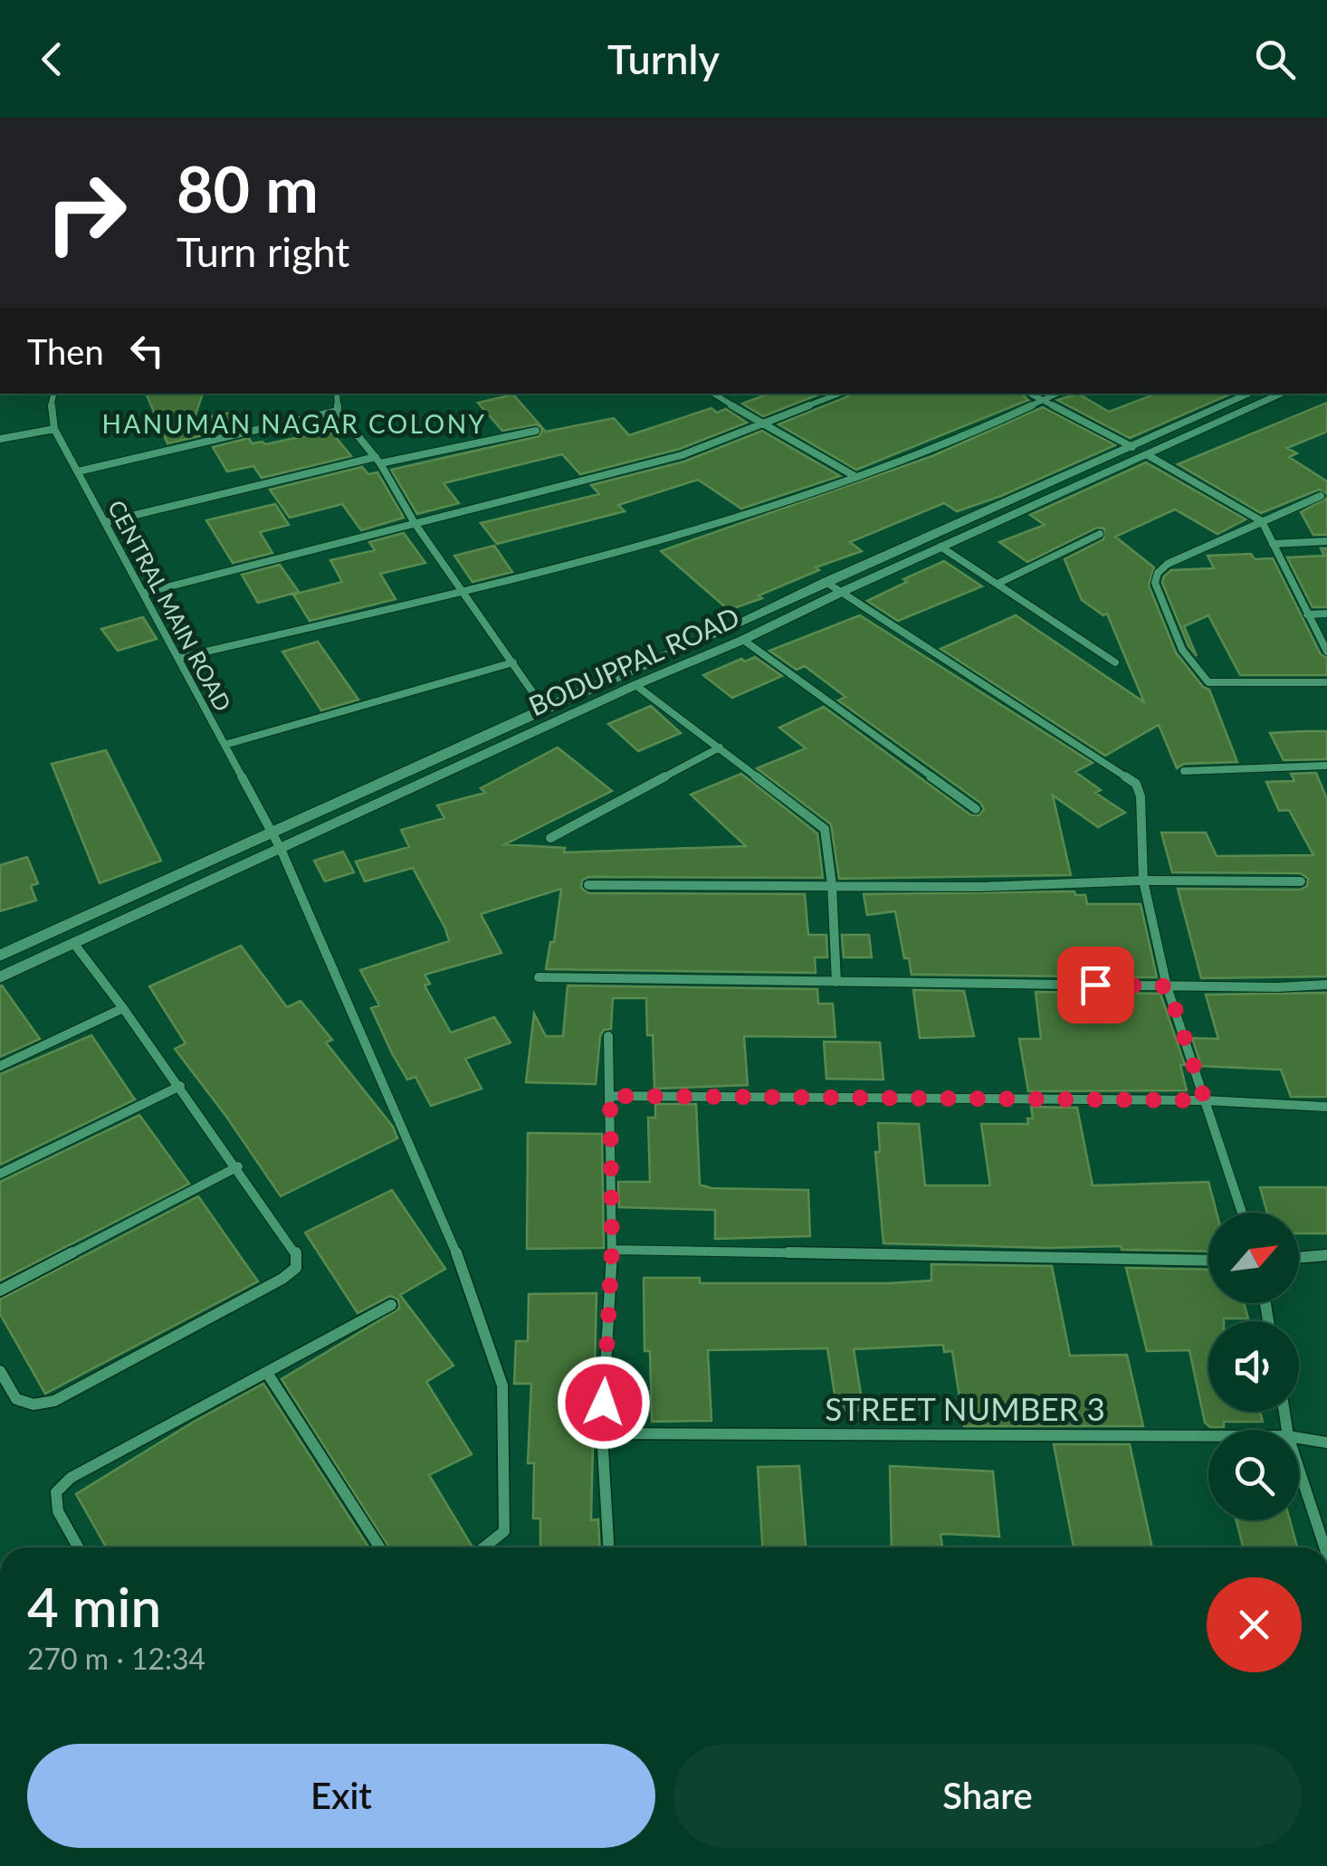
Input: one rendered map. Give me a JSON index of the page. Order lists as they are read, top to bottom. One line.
{"streets":{"street":["CENTRAL MAIN ROAD","BODUPPAL ROAD","STREET NUMBER 3"]},"crossings":[["CENTRAL MAIN ROAD","BODUPPAL ROAD"]],"districts":["HANUMAN NAGAR COLONY"],"north":"top right","page":{"header":"Turnly","turn":["80 m","Turn right"],"then":"Then","heading":["4 min","270 m · 12:34"],"buttons":["Exit","Share"]}}
